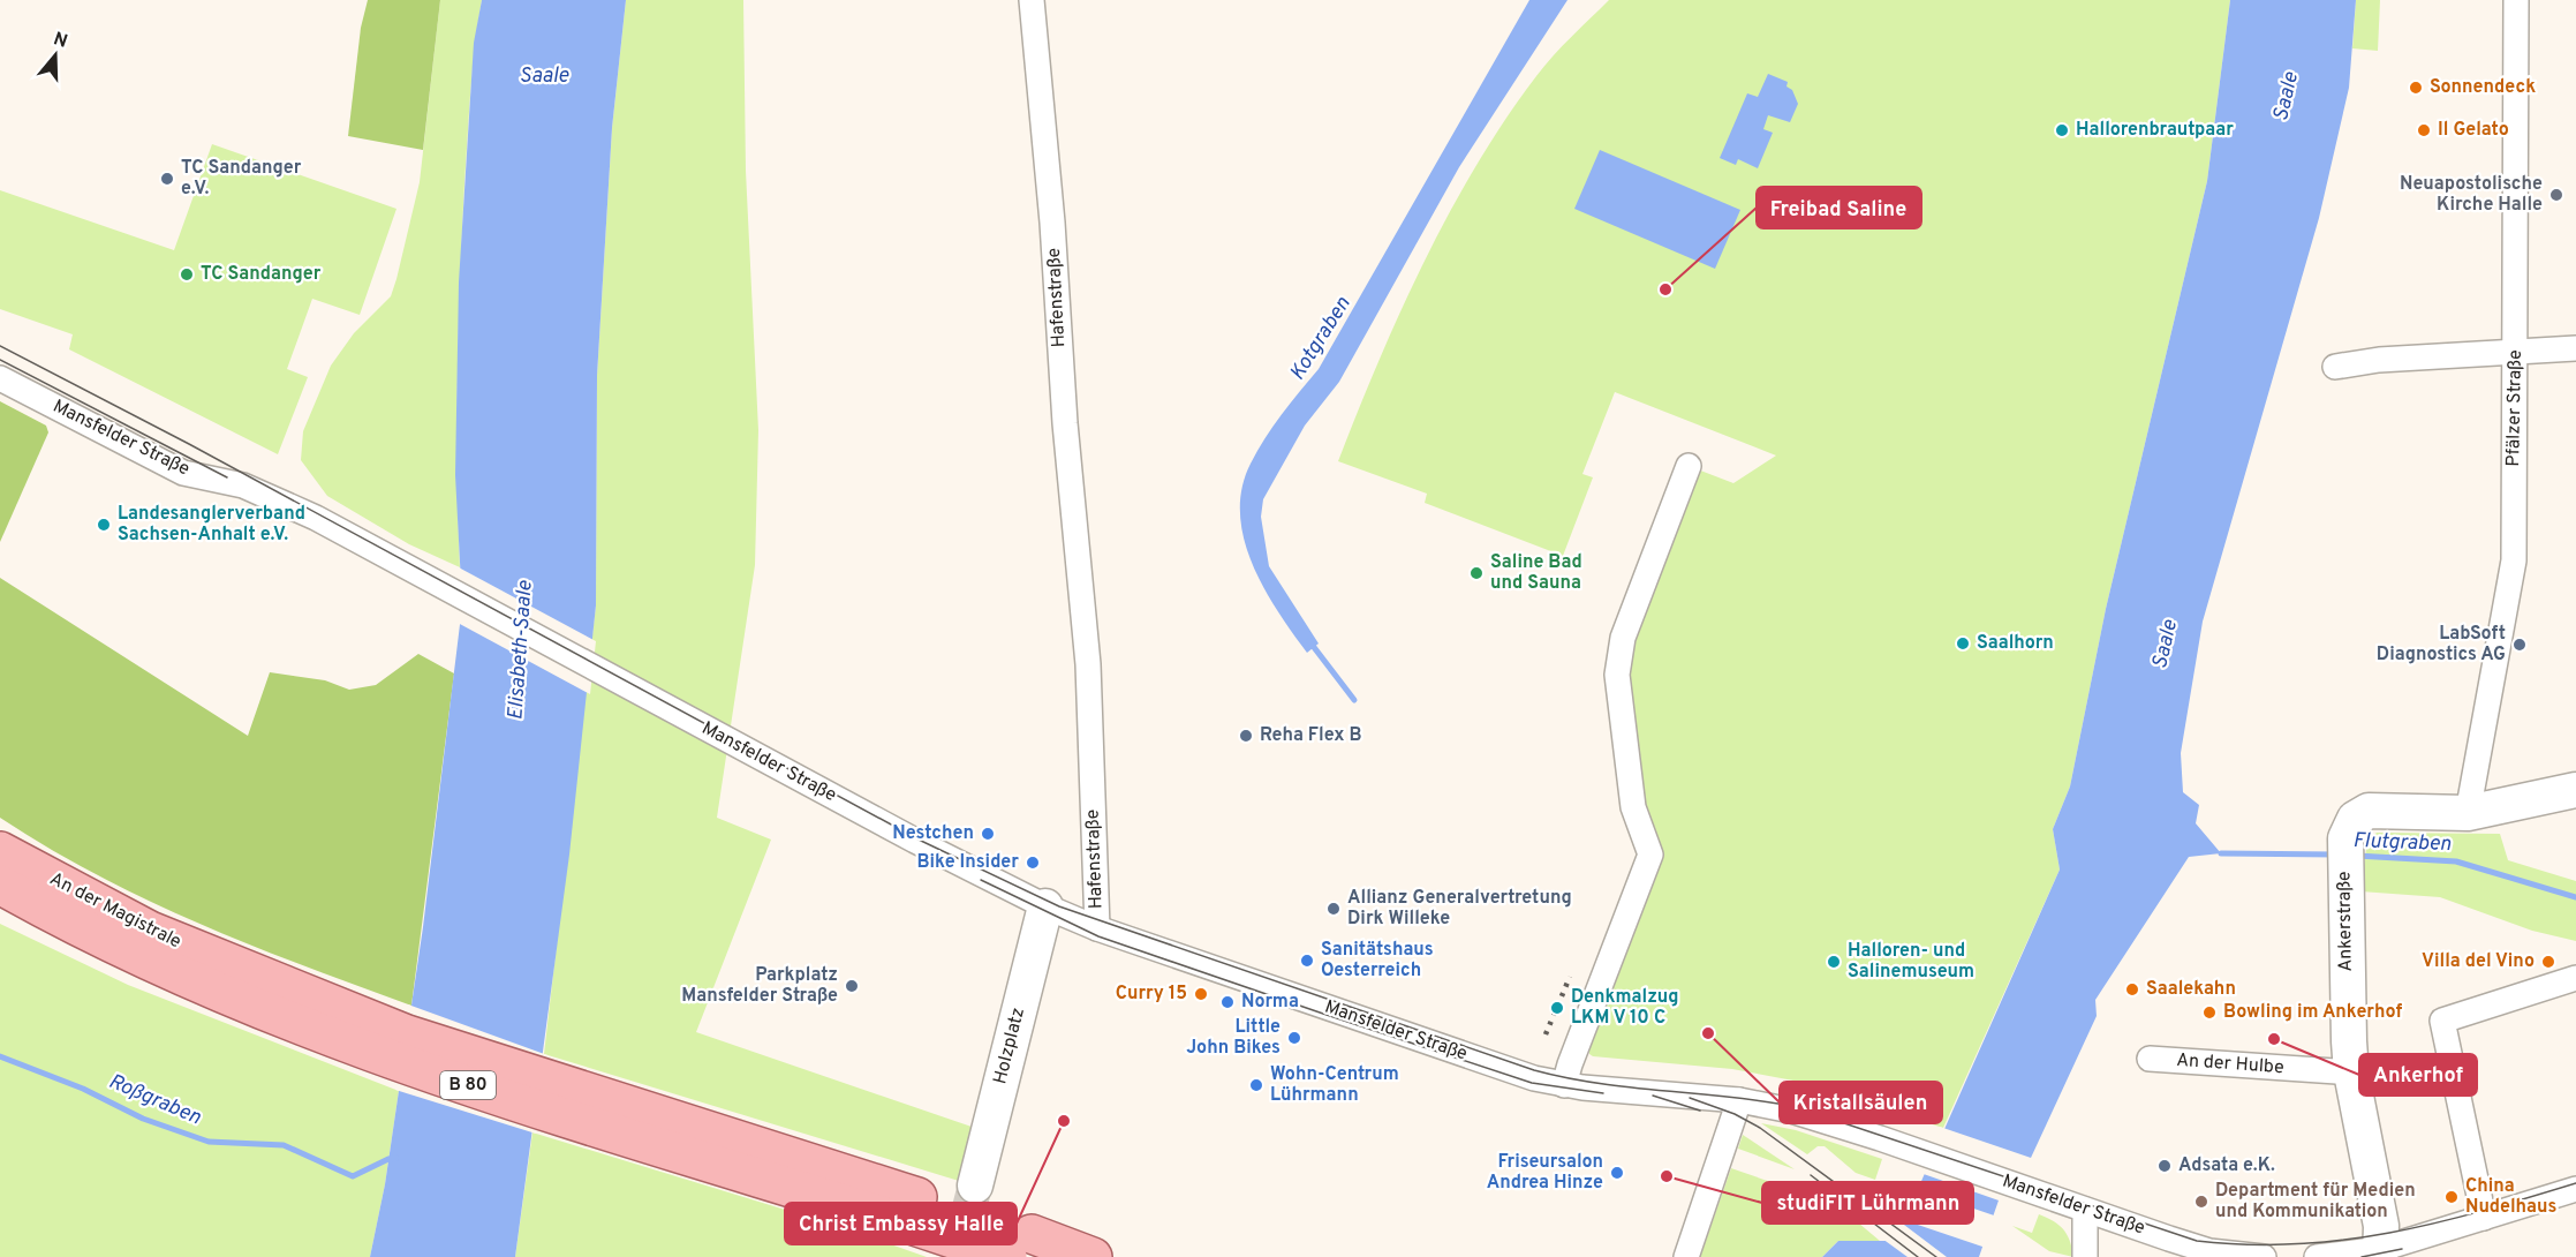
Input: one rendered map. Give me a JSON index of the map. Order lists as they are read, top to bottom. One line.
{"streets":{"main road":["An der Magistrale","B 80"],"street":["Hafenstraße","Pfälzer Straße","Mansfelder Straße","Ankerstraße","Holzplatz","An der Hulbe"]},"crossings":[["Hafenstraße","Mansfelder Straße"],["Pfälzer Straße","Ankerstraße"],["Mansfelder Straße","Holzplatz"],["An der Magistrale","B 80"],["Ankerstraße","An der Hulbe"]],"water":["Saale","Kotgraben","Elisabeth-Saale","Flutgraben","Roßgraben"],"places":["Sonnendeck","Hallorenbrautpaar","Il Gelato","TC Sandanger e.V.","Neuapostolische Kirche Halle","TC Sandanger","Freibad Saline","Landesanglerverband Sachsen-Anhalt e.V.","Saline Bad und Sauna","Saalhorn","LabSoft Diagnostics AG","Reha Flex B","Nestchen","Bike Insider","Allianz Generalvertretung Dirk Willeke","Sanitätshaus Oesterreich","Halloren- und Salinemuseum","Villa del Vino","Parkplatz Mansfelder Straße","Saalekahn","Curry 15","Norma","Denkmalzug LKM V 10 C","Bowling im Ankerhof","Kristallsäulen","Little John Bikes","Ankerhof","Wohn-Centrum Lührmann","Christ Embassy Halle","Adsata e.K.","Friseursalon Andrea Hinze","studiFIT Lührmann","China Nudelhaus","Department für Medien und Kommunikation"],"north":"top"}
